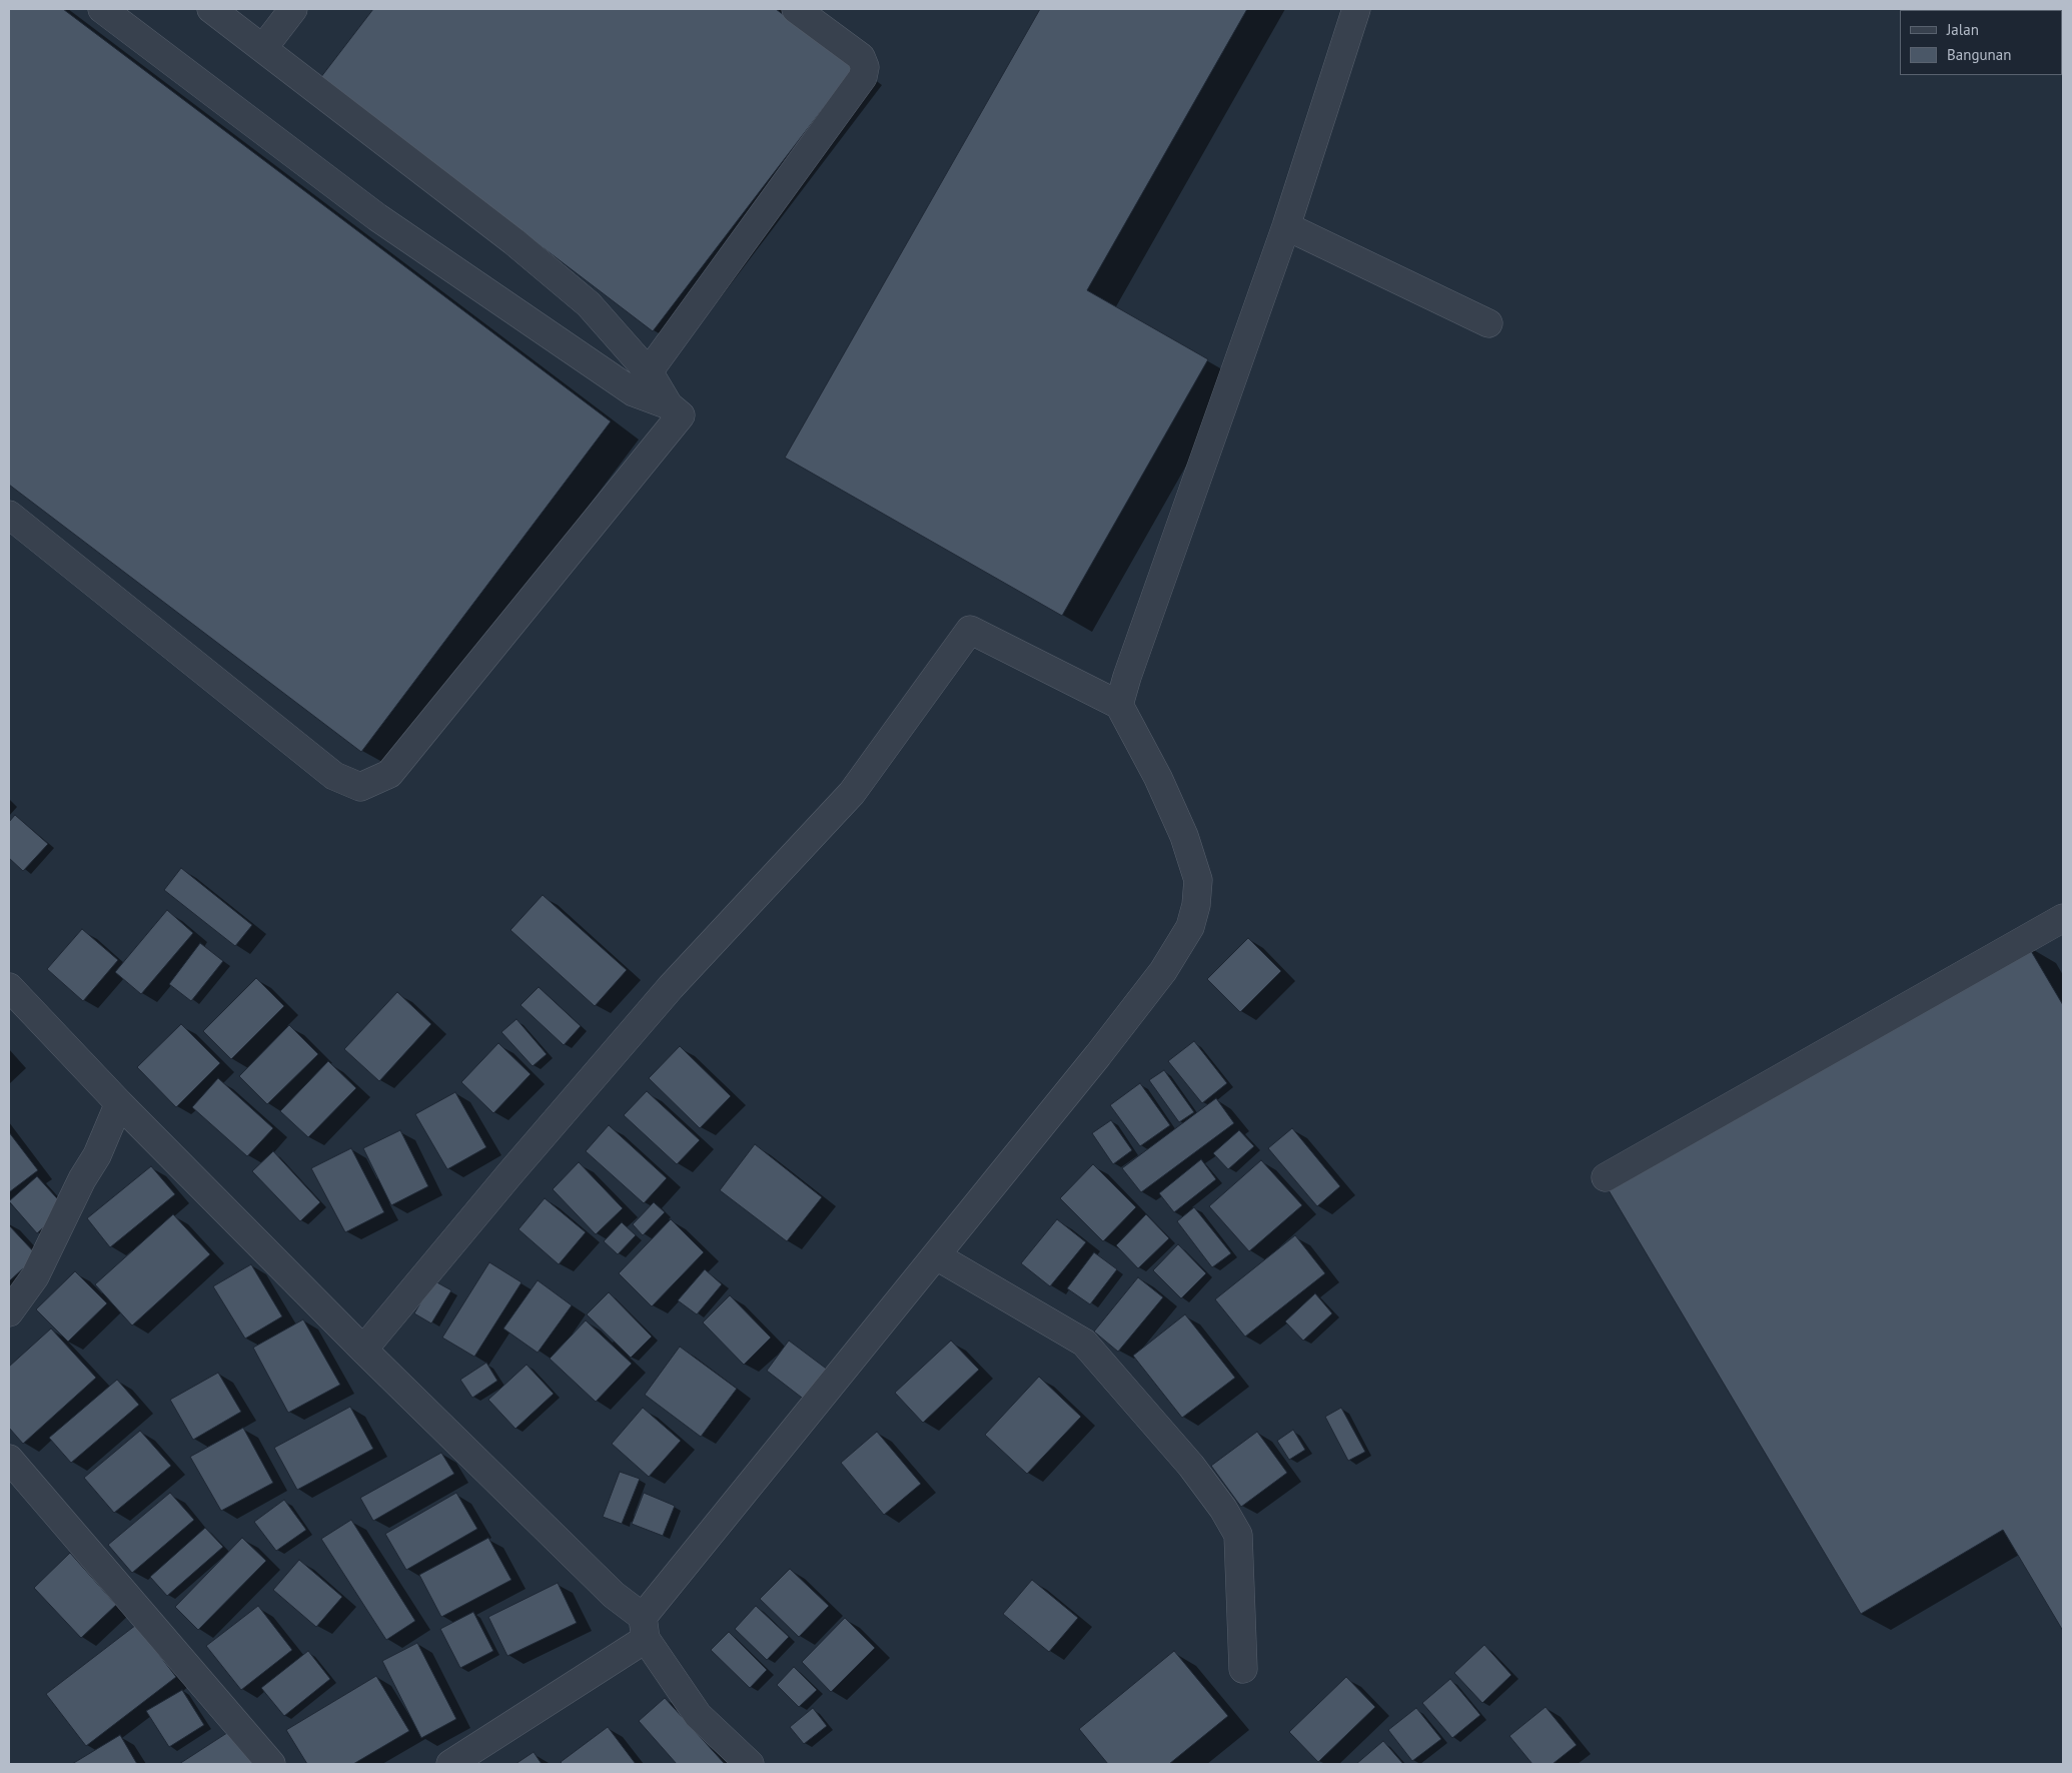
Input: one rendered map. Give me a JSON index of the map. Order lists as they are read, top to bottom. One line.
{"legend":["Jalan","Bangunan"]}
